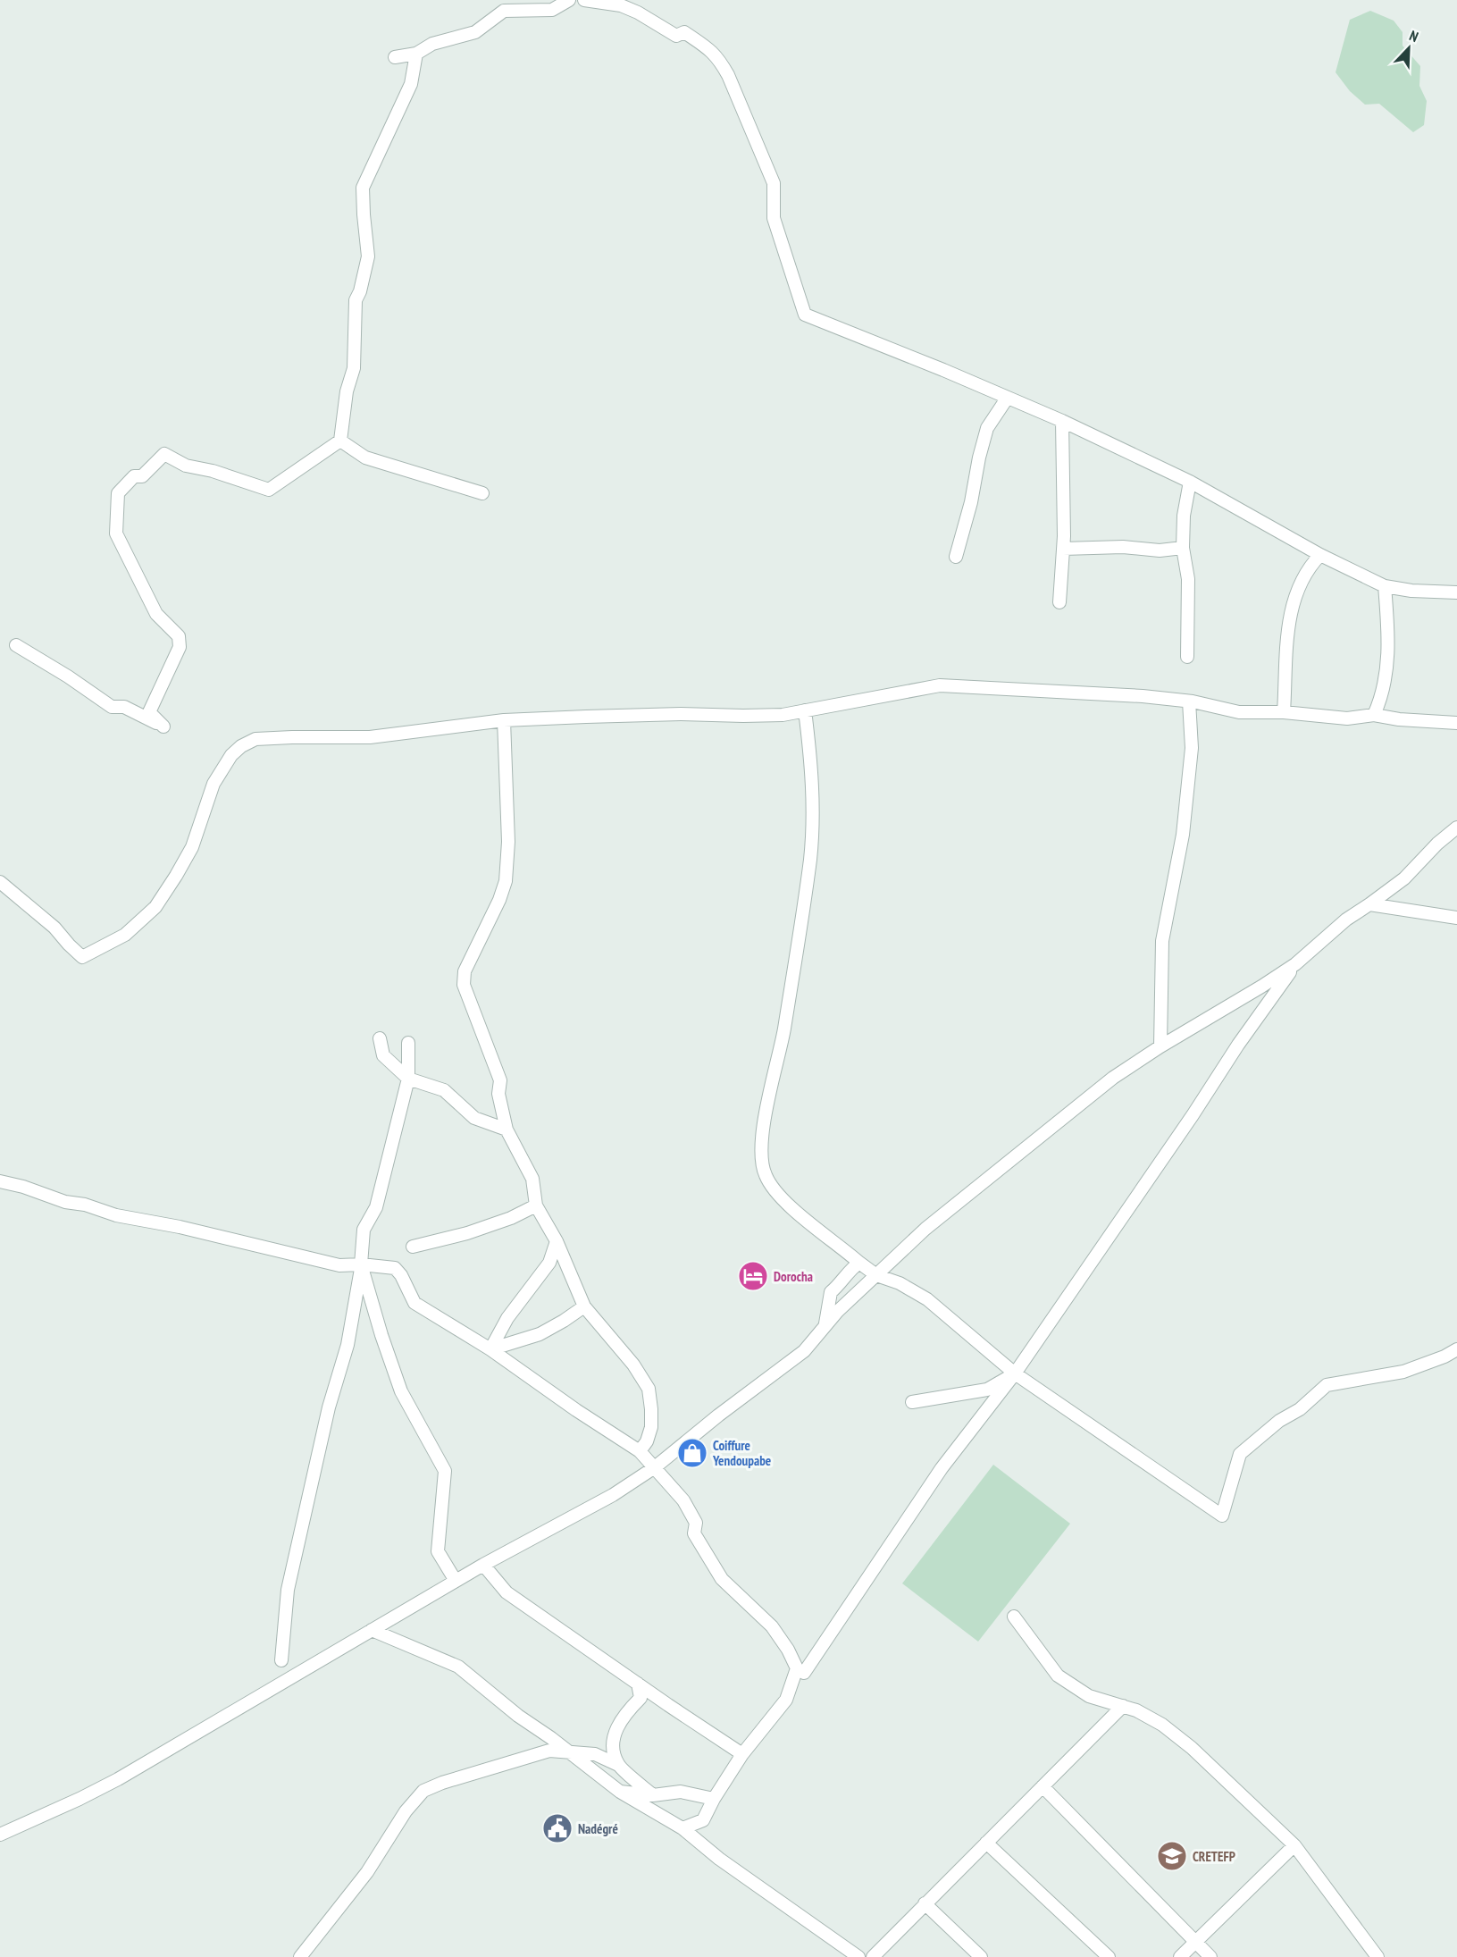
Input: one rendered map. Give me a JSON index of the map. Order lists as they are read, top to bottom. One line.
{"places":{"hotel":["Dorocha"],"shop":["Coiffure Yendoupabe"],"public building":["Nadégré"],"school or university":["CRETEFP"]},"north":"top right"}
